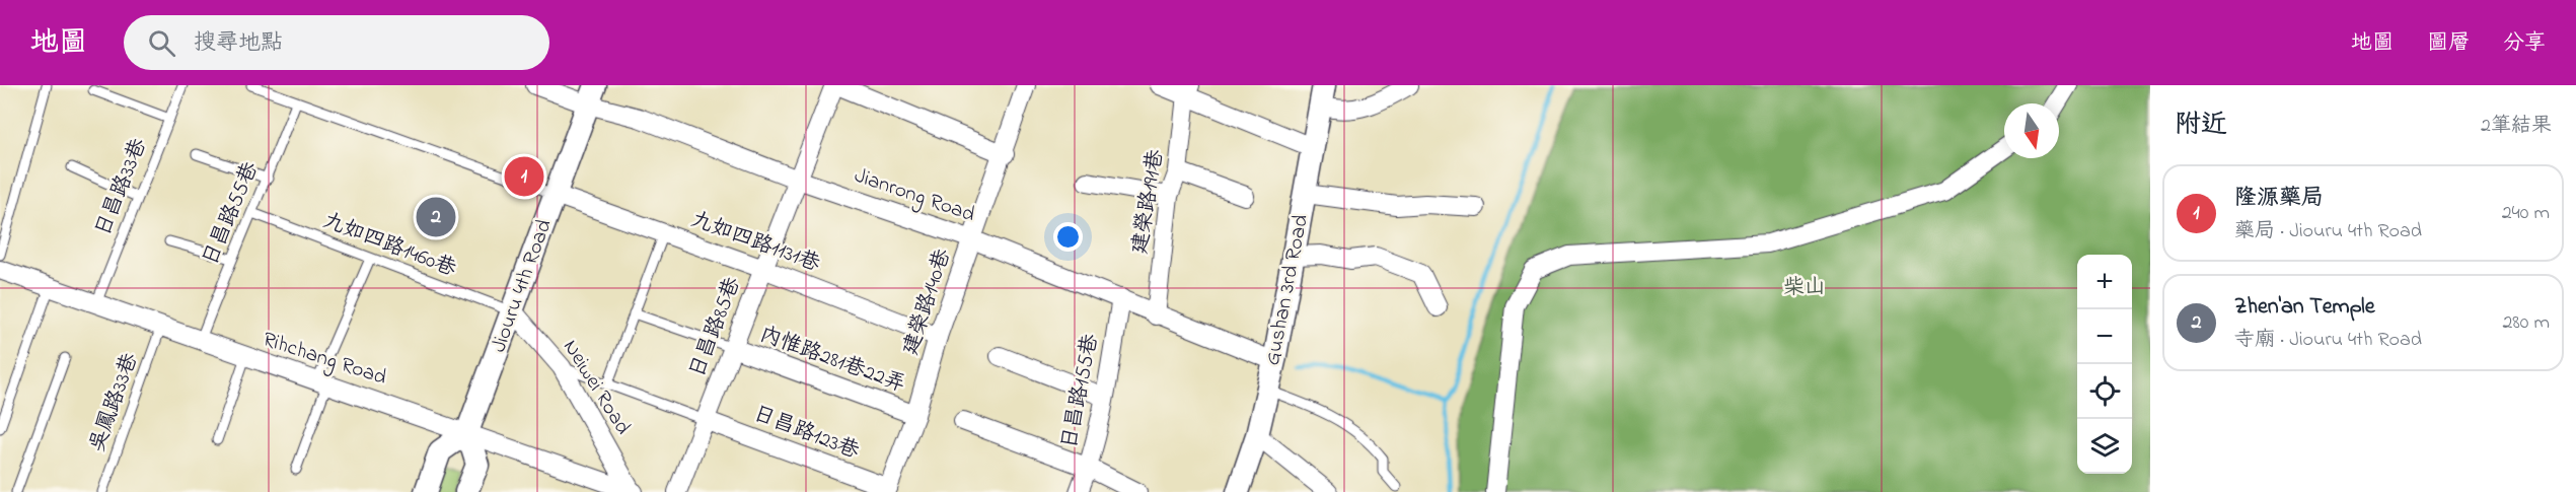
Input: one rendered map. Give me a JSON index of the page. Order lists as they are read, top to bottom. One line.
{"streets":{"street":["Jianrong Road","建榮路191巷","九如四路1131巷","Jiouru 4th Road","Gushan 3rd Road","建榮路140巷","日昌路85巷","Rihchang Road","內惟路281巷22弄","Neiwei Road","日昌路155巷","日昌路123巷"],"lane":["日昌路33巷","日昌路55巷","九如四路1460巷","吳鳳路33巷"]},"crossings":[["日昌路33巷","Rihchang Road"],["Jianrong Road","建榮路191巷"],["Jianrong Road","Jiouru 4th Road"],["Jianrong Road","Gushan 3rd Road"],["Jianrong Road","建榮路140巷"],["Jianrong Road","日昌路85巷"],["Jianrong Road","日昌路155巷"],["日昌路55巷","九如四路1460巷"],["日昌路55巷","Rihchang Road"],["九如四路1131巷","Jiouru 4th Road"],["九如四路1131巷","建榮路140巷"],["九如四路1131巷","日昌路85巷"],["九如四路1460巷","Jiouru 4th Road"],["九如四路1460巷","Neiwei Road"],["Jiouru 4th Road","Rihchang Road"],["Jiouru 4th Road","Neiwei Road"],["建榮路140巷","內惟路281巷22弄"],["建榮路140巷","日昌路123巷"],["日昌路85巷","內惟路281巷22弄"],["日昌路85巷","日昌路123巷"],["Rihchang Road","Neiwei Road"],["Rihchang Road","吳鳳路33巷"]],"parks":["柴山"],"north":"bottom","page":{"header":"地圖","search":"搜尋地點","nav":["地圖","圖層","分享"],"heading":["附近","2筆結果"],"pins":["1","2"],"list":[{"mark":"1","name":"隆源藥局","note":"藥局 · Jiouru 4th Road","value":"240 m"},{"mark":"2","name":"Zhen'an Temple","note":"寺廟 · Jiouru 4th Road","value":"280 m"}],"map_buttons":["+","−"]}}
